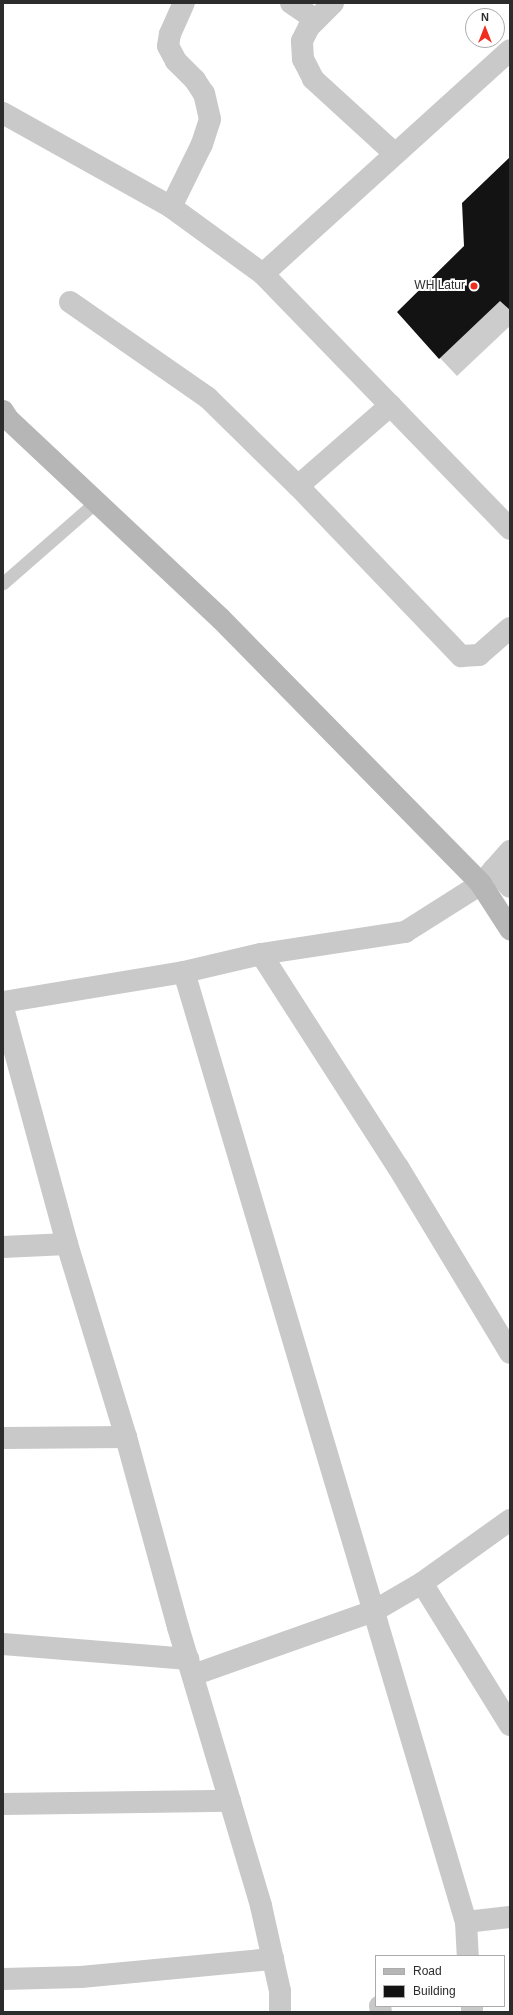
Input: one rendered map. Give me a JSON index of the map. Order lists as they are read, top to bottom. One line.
{"places":["WH Latur"],"legend":["Road","Building"],"north":"top"}
